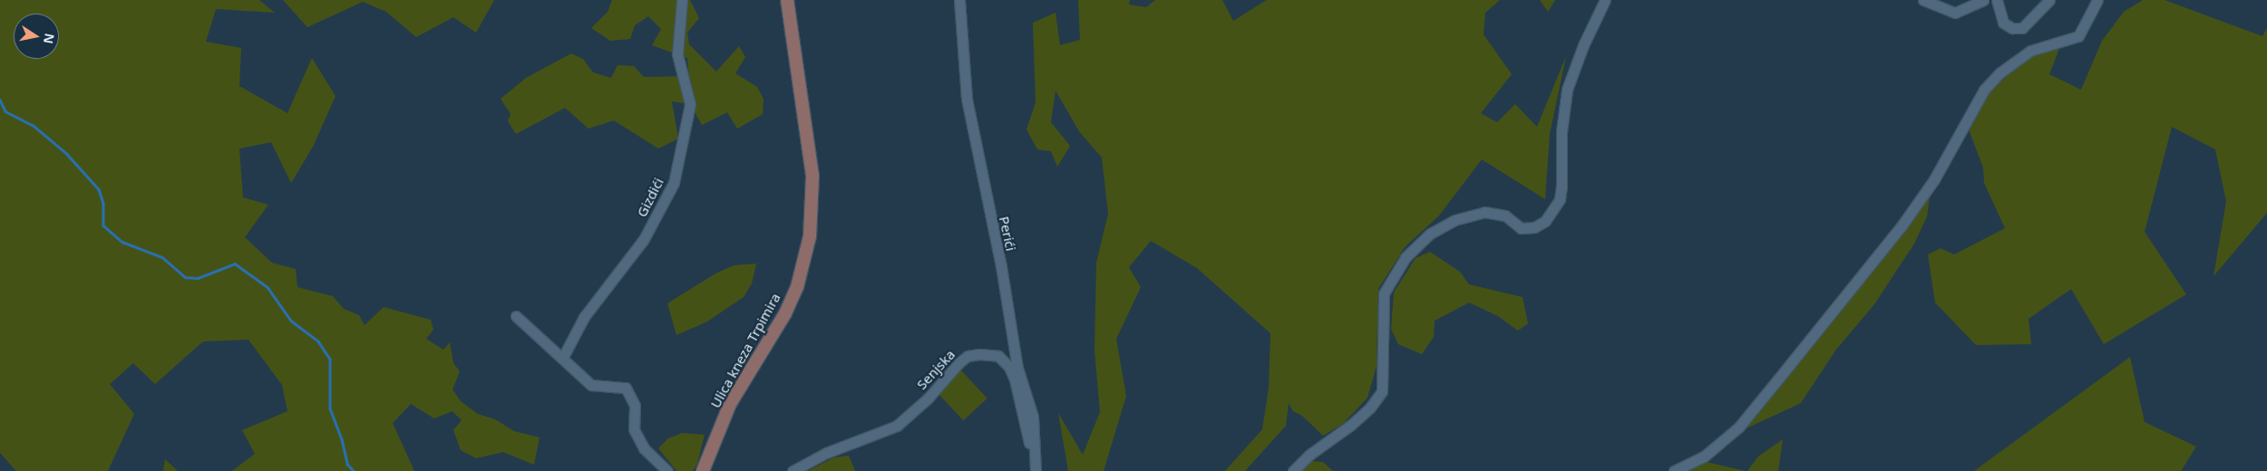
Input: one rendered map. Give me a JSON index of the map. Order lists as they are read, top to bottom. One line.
{"streets":{"main road":["Ulica kneza Trpimira"],"street":["Gizdići","Perići","Senjska"]},"crossings":[["Perići","Senjska"]],"north":"right"}
